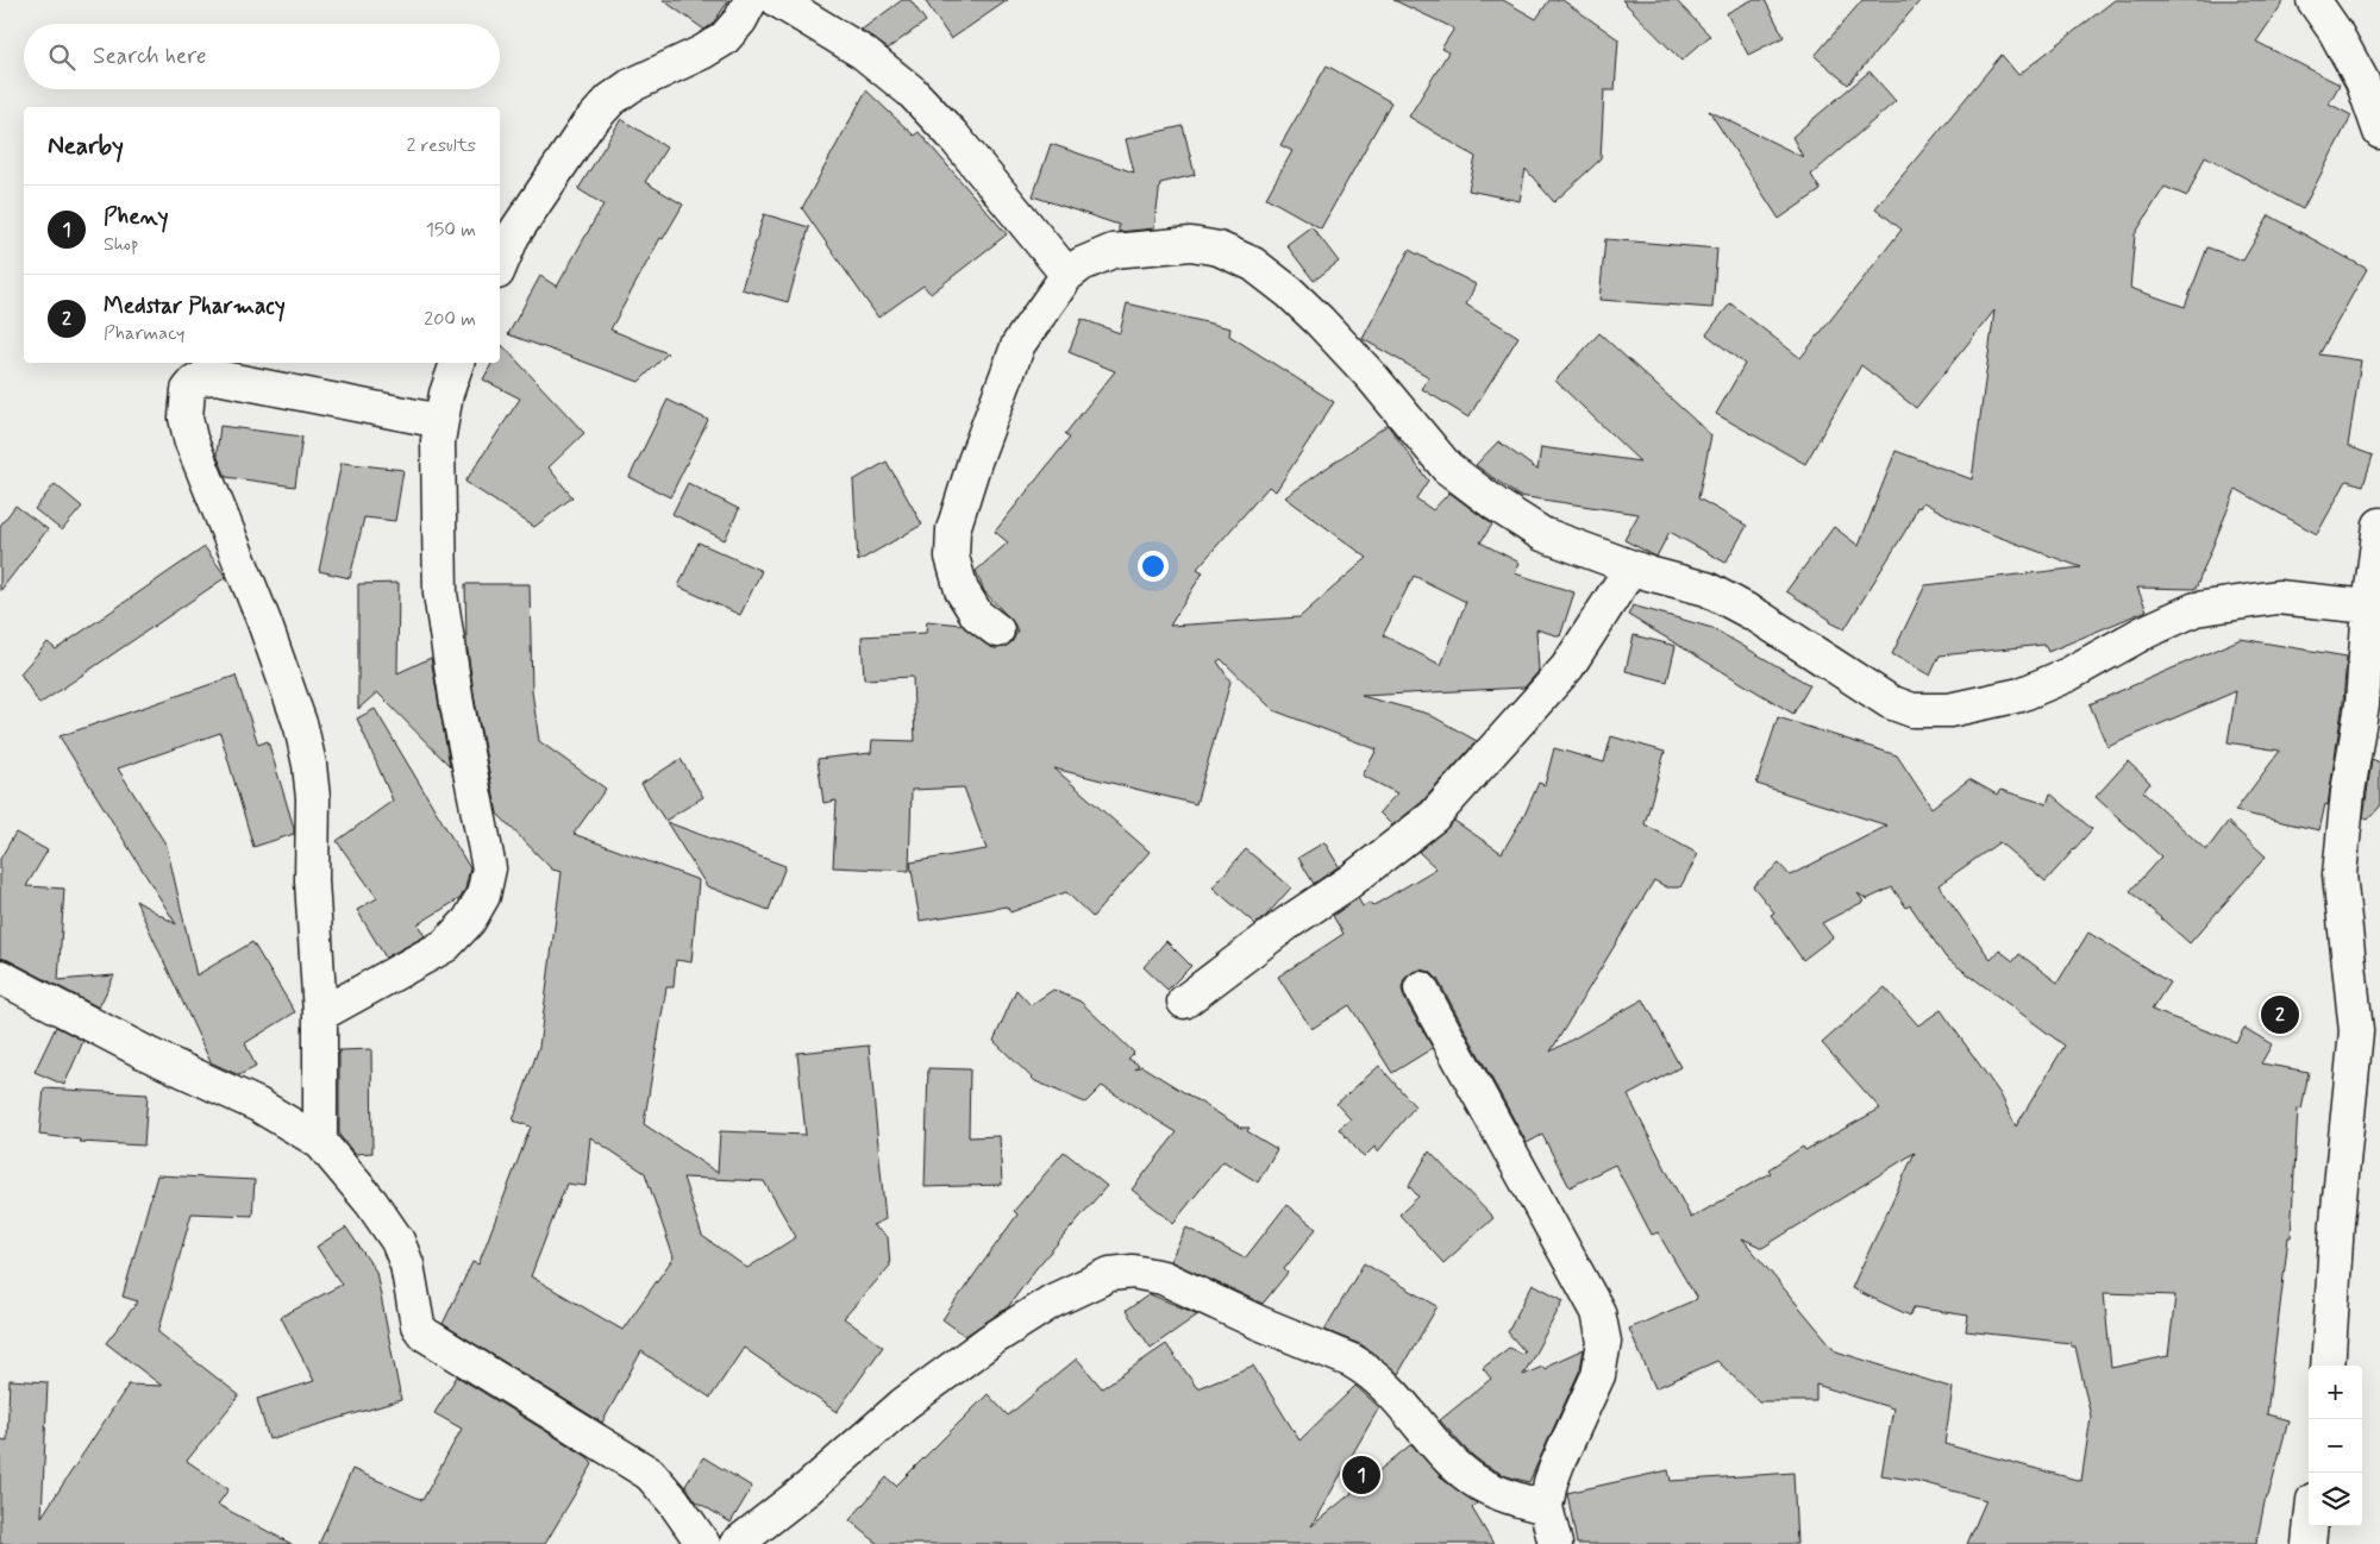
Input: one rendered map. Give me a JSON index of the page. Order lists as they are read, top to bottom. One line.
{"page":{"search":"Search here","heading":["Nearby","2 results"],"list":[{"mark":"1","name":"Pheny","note":"Shop","value":"150 m"},{"mark":"2","name":"Medstar Pharmacy","note":"Pharmacy","value":"200 m"}],"pins":["2","1"],"map_buttons":["+","−"]}}
